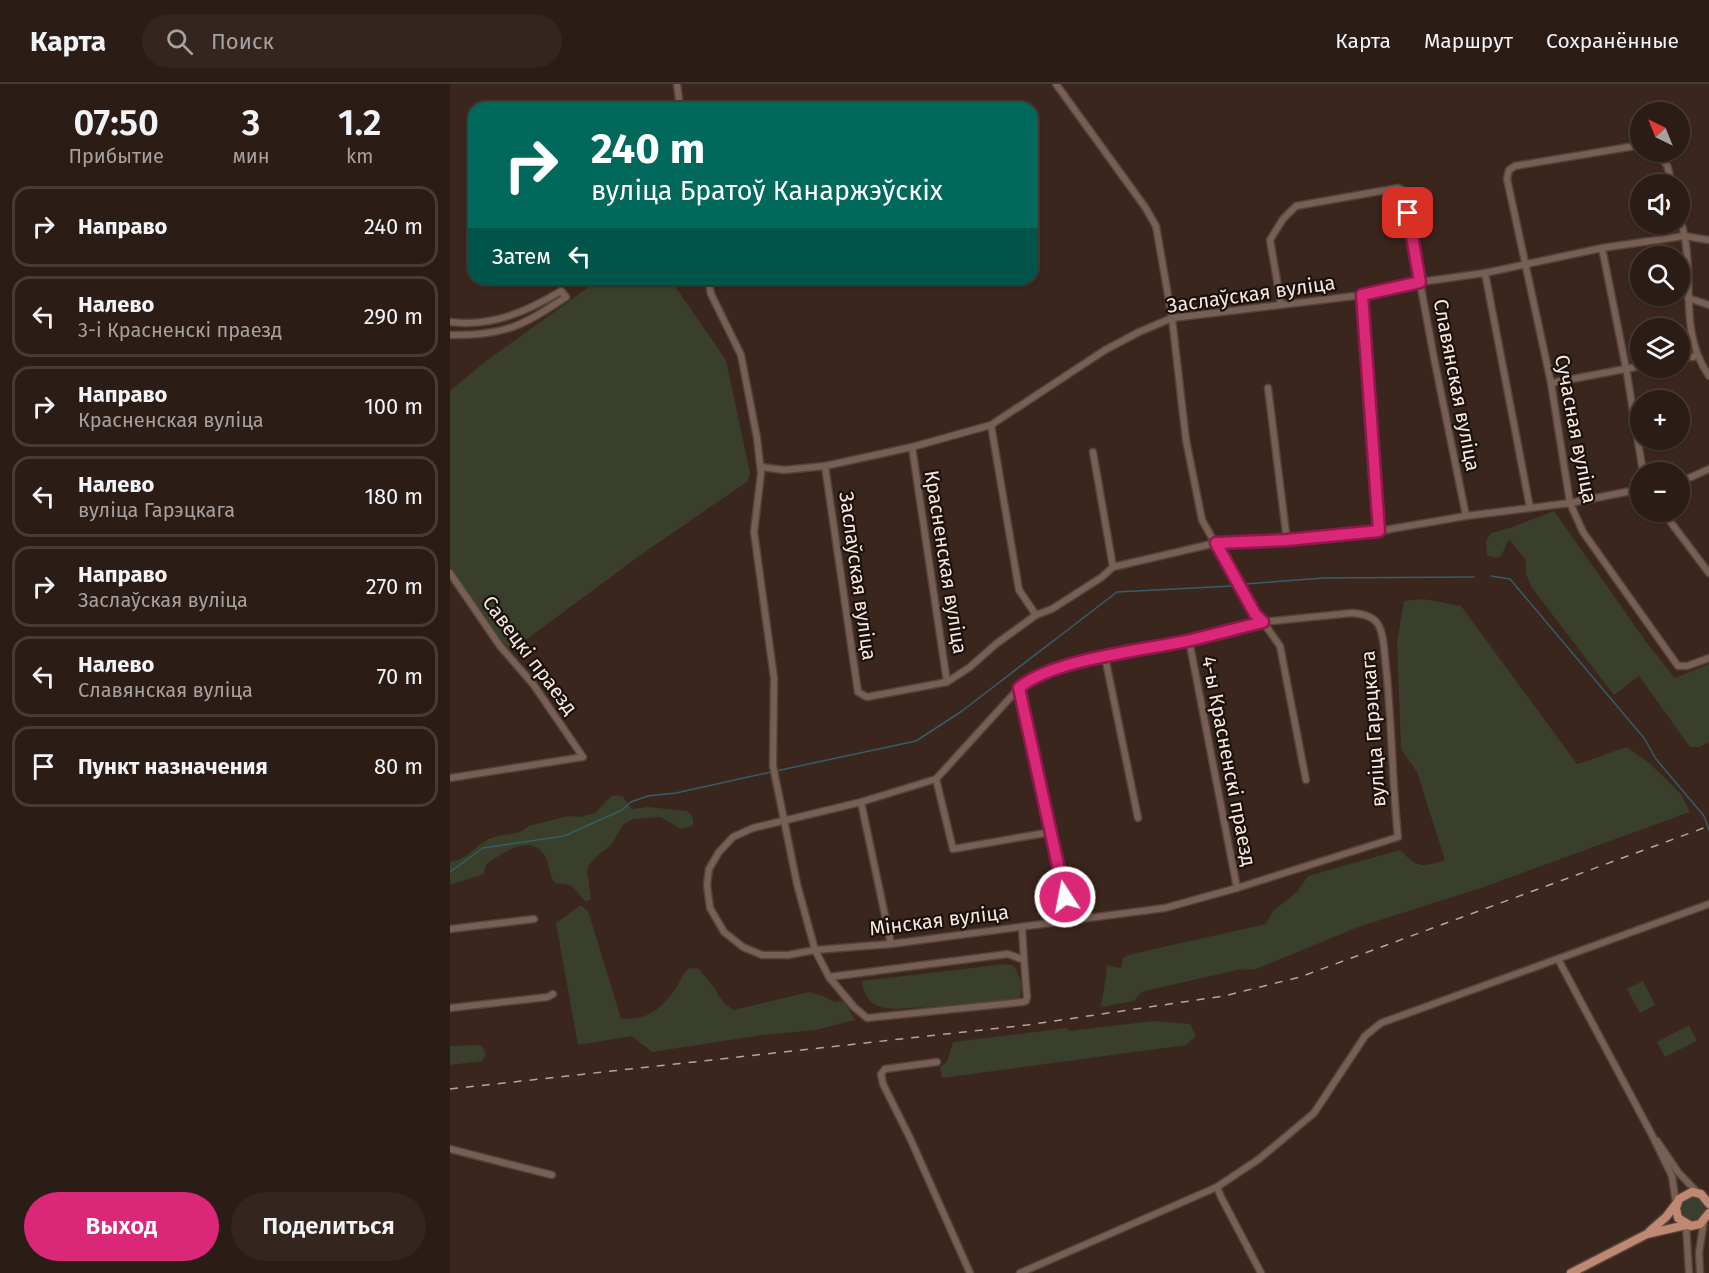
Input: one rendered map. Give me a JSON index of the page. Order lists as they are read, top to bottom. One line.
{"streets":{"street":["Заслаўская вуліца","Славянская вуліца","Сучасная вуліца","Красненская вуліца","Савецкі праезд","вуліца Гарэцкага","4-ы Красненскі праезд","Мінская вуліца"]},"crossings":[["Заслаўская вуліца","Славянская вуліца"],["Заслаўская вуліца","Сучасная вуліца"],["Заслаўская вуліца","Красненская вуліца"],["Славянская вуліца","Красненская вуліца"],["Сучасная вуліца","Красненская вуліца"],["вуліца Гарэцкага","Мінская вуліца"],["4-ы Красненскі праезд","Мінская вуліца"]],"north":"top left","page":{"header":"Карта","search":"Поиск","nav":["Карта","Маршрут","Сохранённые"],"eta":["07:50","Прибытие","3","мин","1.2","km"],"map_buttons":["+","−"],"turn":["240 m","вуліца Братоў Канаржэўскіх"],"list":[{"name":"Направо","value":"240 m"},{"name":"Налево","note":"3-і Красненскі праезд","value":"290 m"},{"name":"Направо","note":"Красненская вуліца","value":"100 m"},{"name":"Налево","note":"вуліца Гарэцкага","value":"180 m"},{"name":"Направо","note":"Заслаўская вуліца","value":"270 m"},{"name":"Налево","note":"Славянская вуліца","value":"70 m"},{"name":"Пункт назначения","value":"80 m"}],"then":"Затем","buttons":["Выход","Поделиться"]}}
